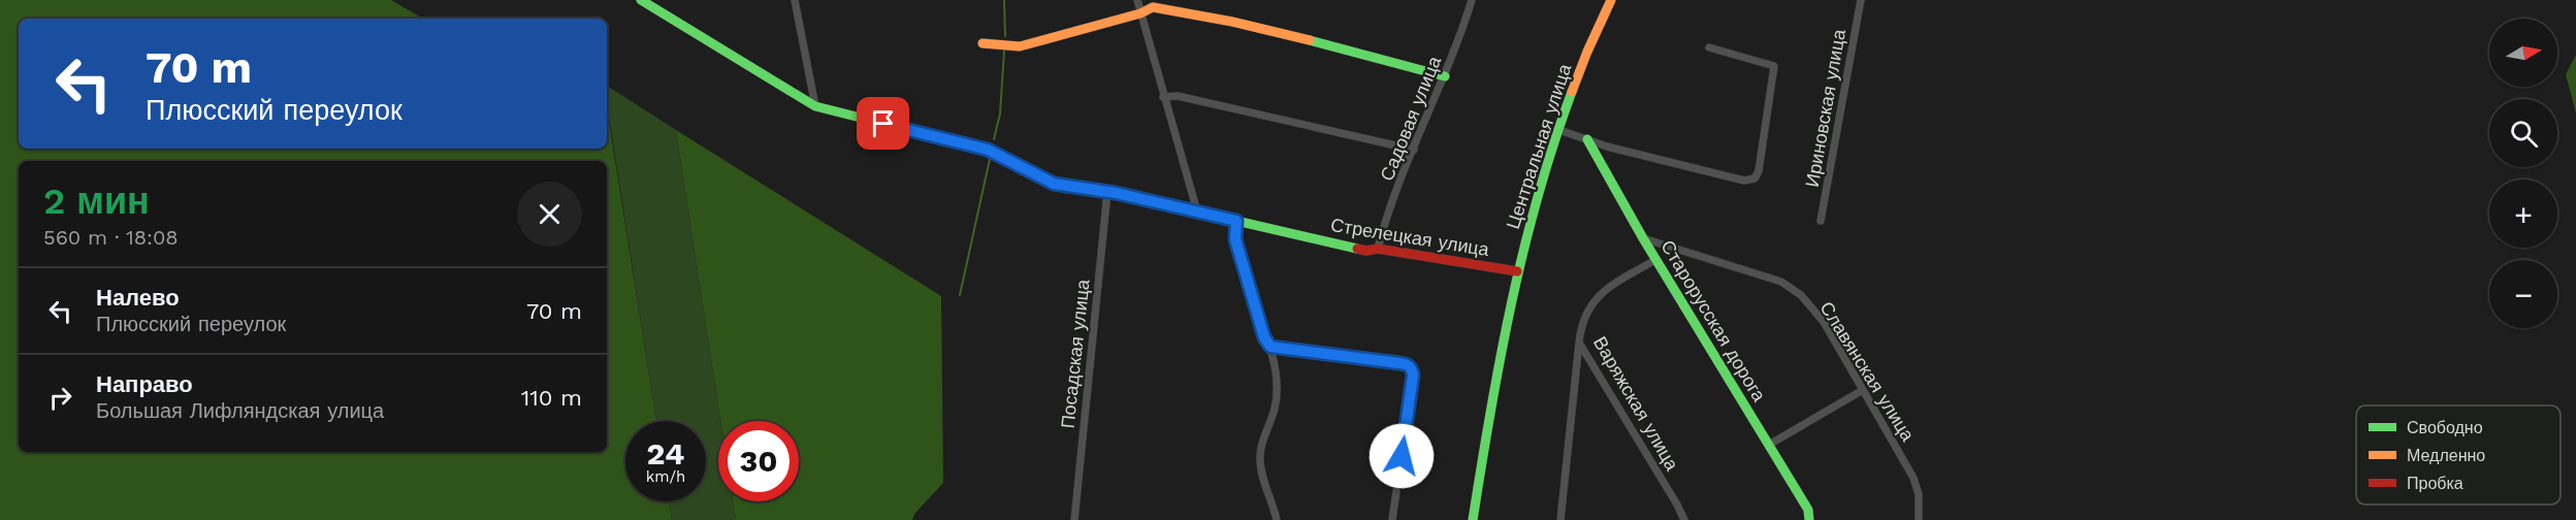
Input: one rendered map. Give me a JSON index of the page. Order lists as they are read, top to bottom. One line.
{"streets":{"street":["Ириновская улица","Садовая улица","Центральная улица","Стрелецкая улица","Старорусская дорога","Посадская улица","Славянская улица","Варяжская улица"]},"crossings":[["Садовая улица","Стрелецкая улица"],["Центральная улица","Стрелецкая улица"],["Стрелецкая улица","Посадская улица"],["Старорусская дорога","Славянская улица"],["Старорусская дорога","Варяжская улица"]],"legend":["Свободно","Медленно","Пробка"],"north":"right","page":{"map_buttons":["+","−"],"turn":["70 m","Плюсский переулок"],"heading":["2 мин","560 m · 18:08"],"list":[{"name":"Налево","note":"Плюсский переулок","value":"70 m"},{"name":"Направо","note":"Большая Лифляндская улица","value":"110 m"}],"speed":"24 km/h","limit":"30"}}
